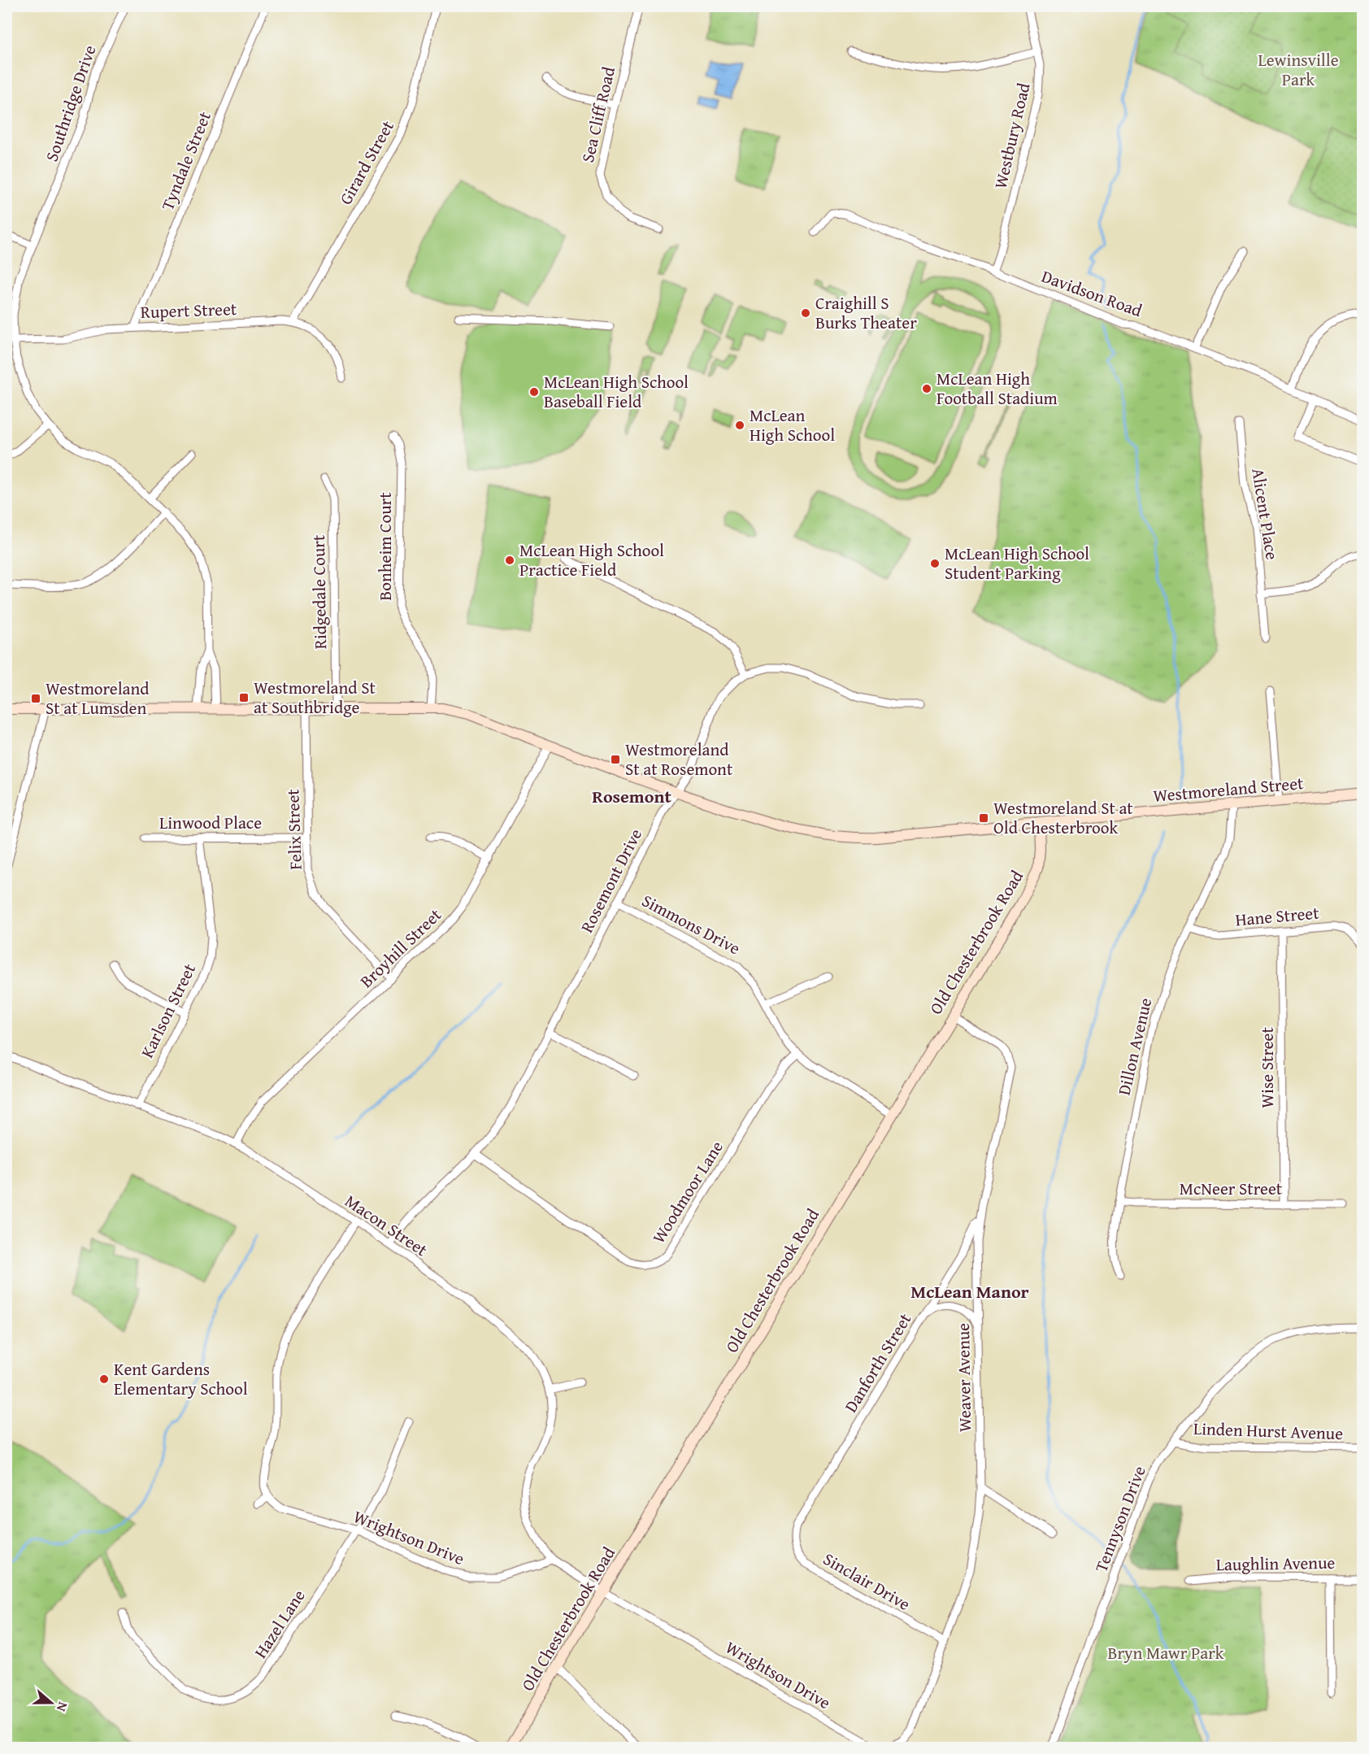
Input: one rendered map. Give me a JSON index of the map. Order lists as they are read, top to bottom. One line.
{"streets":{"main road":["Westmoreland Street","Old Chesterbrook Road"],"street":["Southridge Drive","Sea Cliff Road","Westbury Road","Tyndale Street","Girard Street","Davidson Road","Rupert Street","Alicent Place","Bonheim Court","Ridgedale Court","Linwood Place","Felix Street","Rosemont Drive","Hane Street","Simmons Drive","Broyhill Street","Karlson Street","Dillon Avenue","Wise Street","McNeer Street","Woodmoor Lane","Macon Street","Danforth Street","Weaver Avenue","Linden Hurst Avenue","Tennyson Drive","Wrightson Drive","Laughlin Avenue","Sinclair Drive","Hazel Lane"]},"crossings":[["Southridge Drive","Rupert Street"],["Southridge Drive","Westmoreland Street"],["Westbury Road","Davidson Road"],["Tyndale Street","Rupert Street"],["Girard Street","Rupert Street"],["Bonheim Court","Westmoreland Street"],["Ridgedale Court","Westmoreland Street"],["Westmoreland Street","Felix Street"],["Westmoreland Street","Rosemont Drive"],["Westmoreland Street","Old Chesterbrook Road"],["Westmoreland Street","Broyhill Street"],["Westmoreland Street","Dillon Avenue"],["Linwood Place","Felix Street"],["Linwood Place","Karlson Street"],["Felix Street","Broyhill Street"],["Rosemont Drive","Simmons Drive"],["Rosemont Drive","Woodmoor Lane"],["Rosemont Drive","Macon Street"],["Hane Street","Dillon Avenue"],["Hane Street","Wise Street"],["Simmons Drive","Old Chesterbrook Road"],["Simmons Drive","Woodmoor Lane"],["Old Chesterbrook Road","Weaver Avenue"],["Old Chesterbrook Road","Wrightson Drive"],["Broyhill Street","Macon Street"],["Karlson Street","Macon Street"],["Dillon Avenue","McNeer Street"],["Wise Street","McNeer Street"],["Macon Street","Wrightson Drive"],["Danforth Street","Weaver Avenue"],["Danforth Street","Sinclair Drive"],["Weaver Avenue","Sinclair Drive"],["Linden Hurst Avenue","Tennyson Drive"],["Wrightson Drive","Hazel Lane"]],"districts":["Rosemont","McLean Manor"],"parks":["Lewinsville Park","Bryn Mawr Park"],"places":{"other":["Craighill S Burks Theater","McLean High Football Stadium","McLean High School Baseball Field","McLean High School","McLean High School Practice Field","McLean High School Student Parking","Kent Gardens Elementary School"],"transit":["Westmoreland St at Southbridge","Westmoreland St at Lumsden","Westmoreland St at Rosemont","Westmoreland St at Old Chesterbrook"]},"north":"right"}
